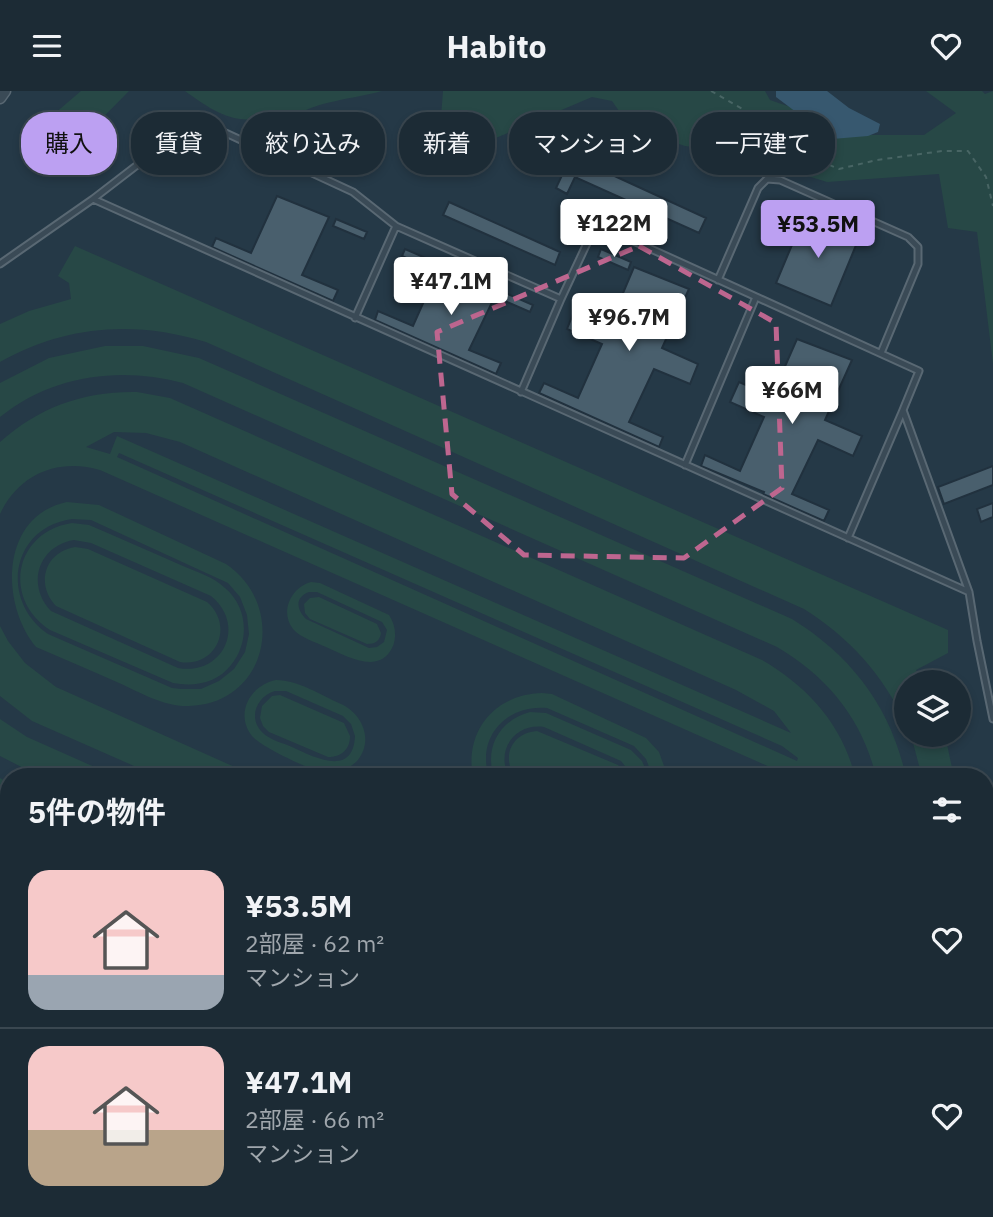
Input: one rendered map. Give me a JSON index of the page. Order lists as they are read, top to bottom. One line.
{"page":{"header":"Habito","chip":["購入","賃貸","絞り込み","新着","マンション","一戸建て"],"price":["¥122M","¥53.5M","¥47.1M","¥96.7M","¥66M"],"heading":"5件の物件","list":[{"name":"¥53.5M","note":"2部屋 · 62 m² · マンション"},{"name":"¥47.1M","note":"2部屋 · 66 m² · マンション"}]}}
